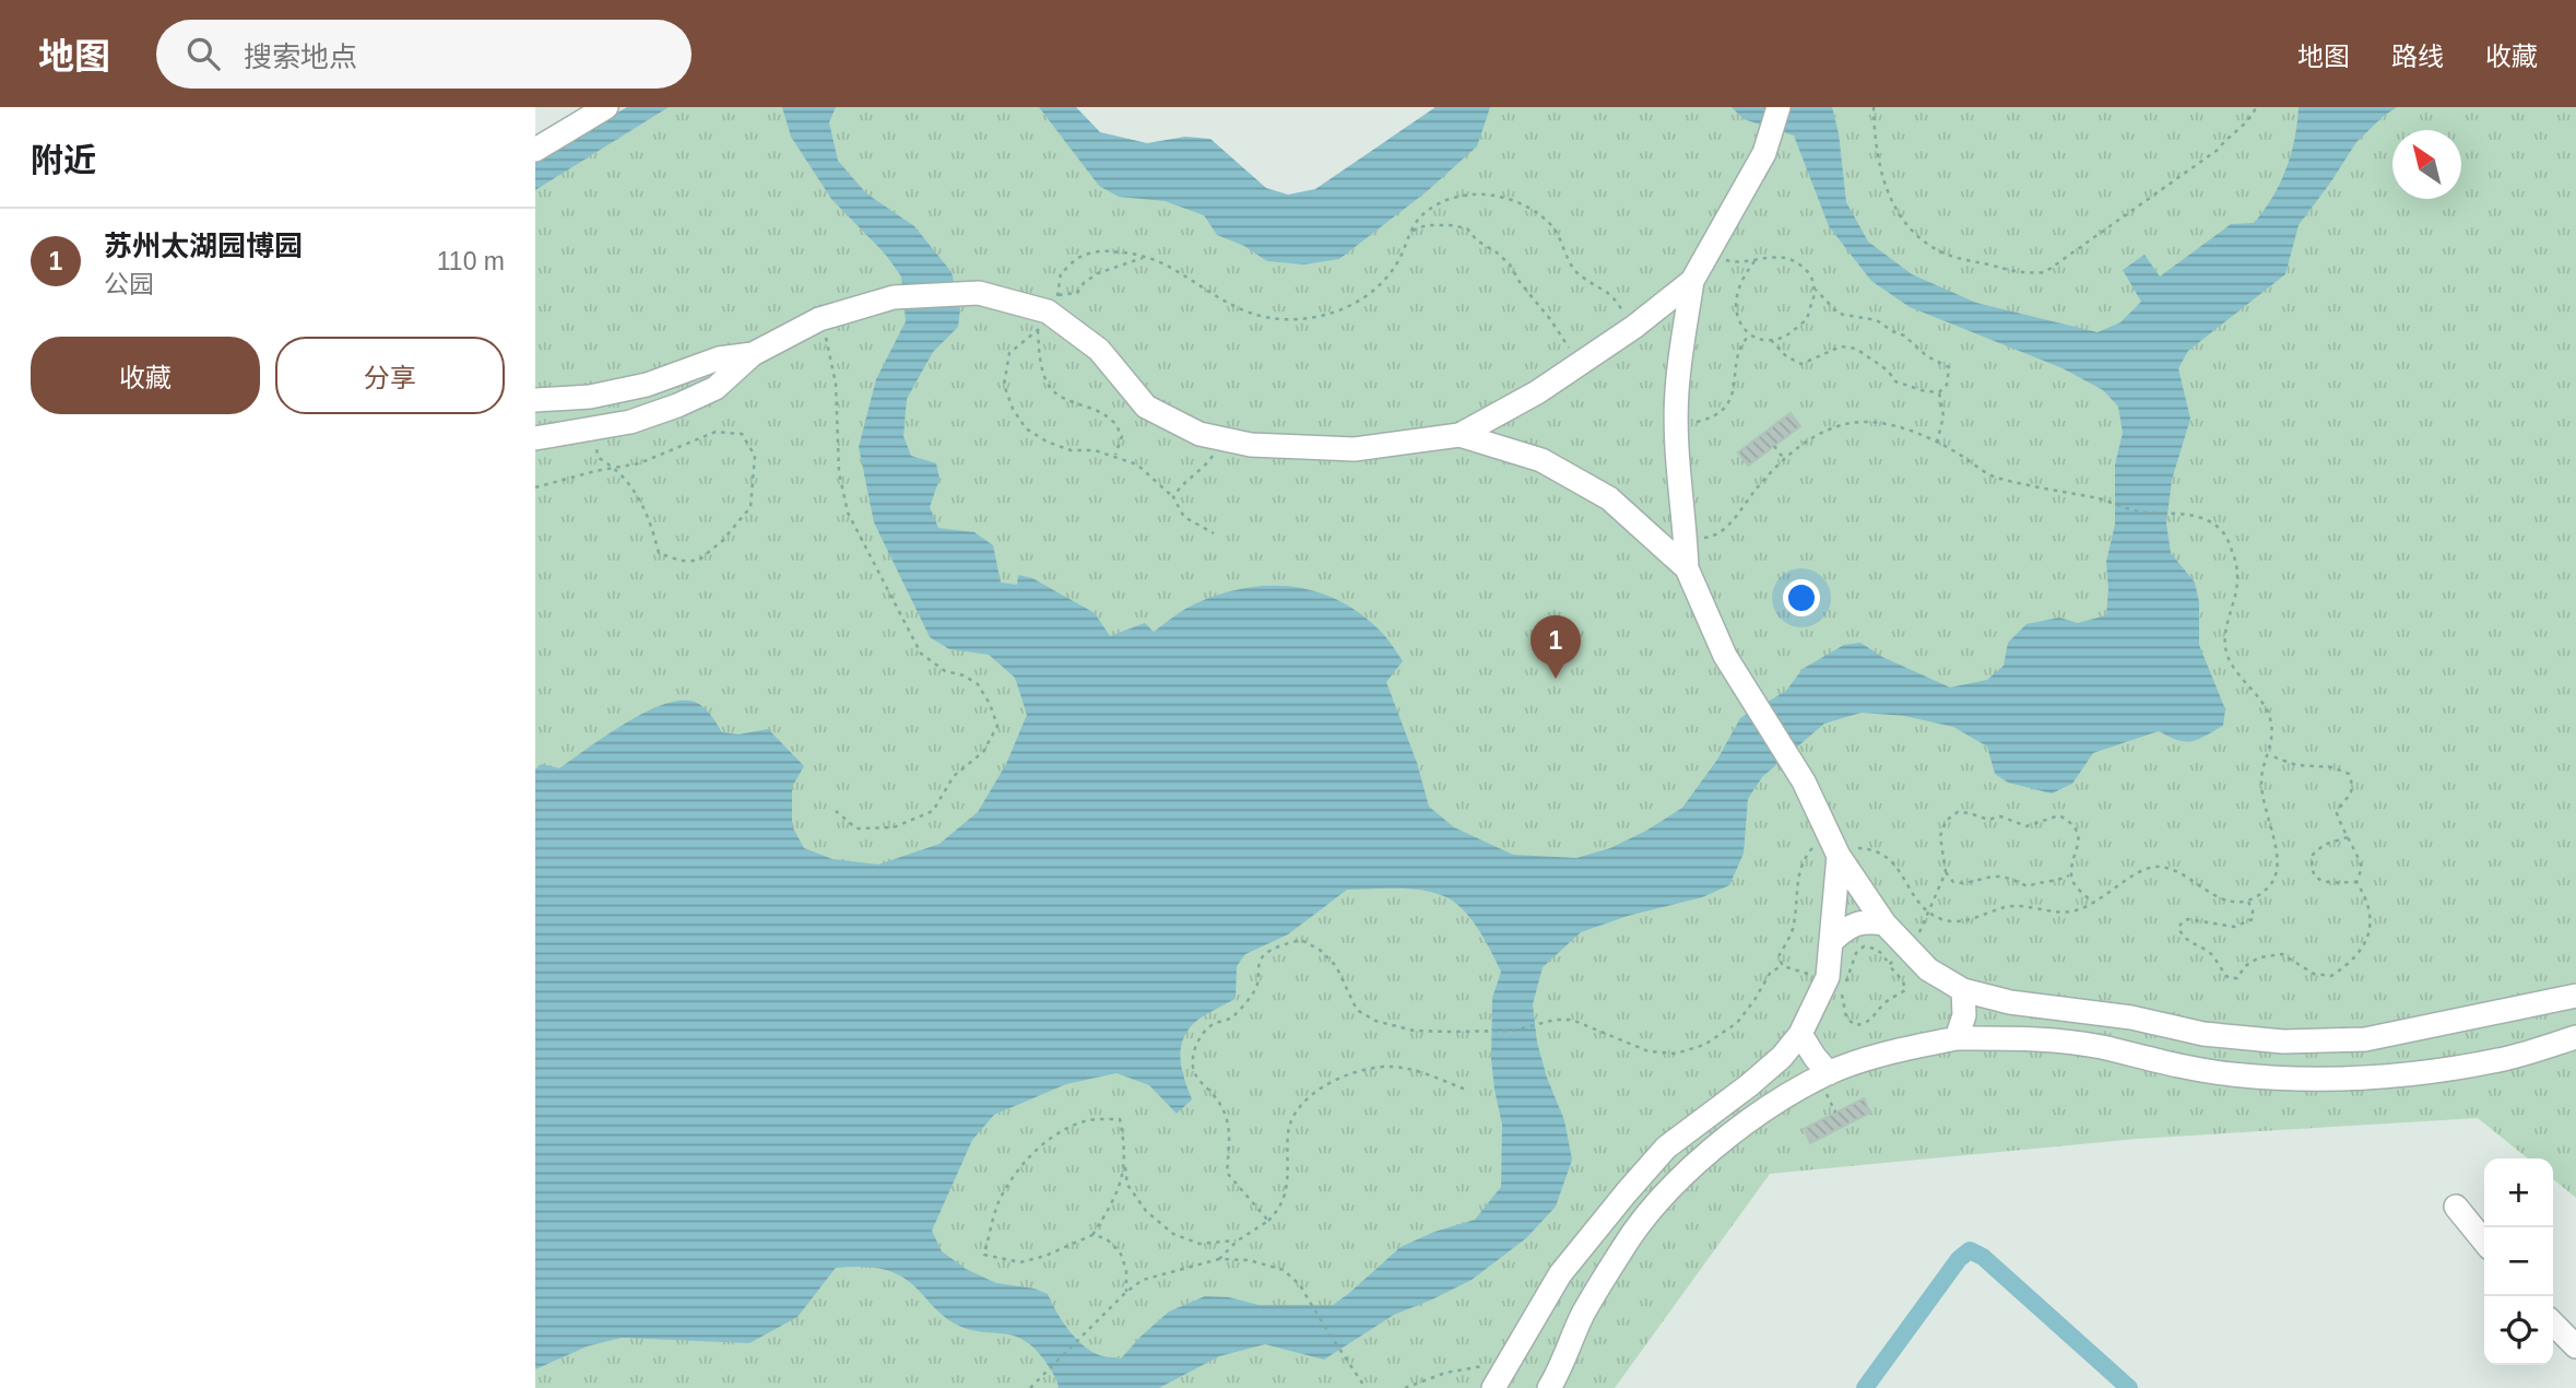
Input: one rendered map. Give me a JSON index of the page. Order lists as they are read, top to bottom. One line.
{"north":"top left","page":{"header":"地图","search":"搜索地点","nav":["地图","路线","收藏"],"heading":"附近","list":[{"mark":"1","name":"苏州太湖园博园","note":"公园","value":"110 m"}],"buttons":["收藏","分享"],"pins":"1","map_buttons":["+","−"]}}
